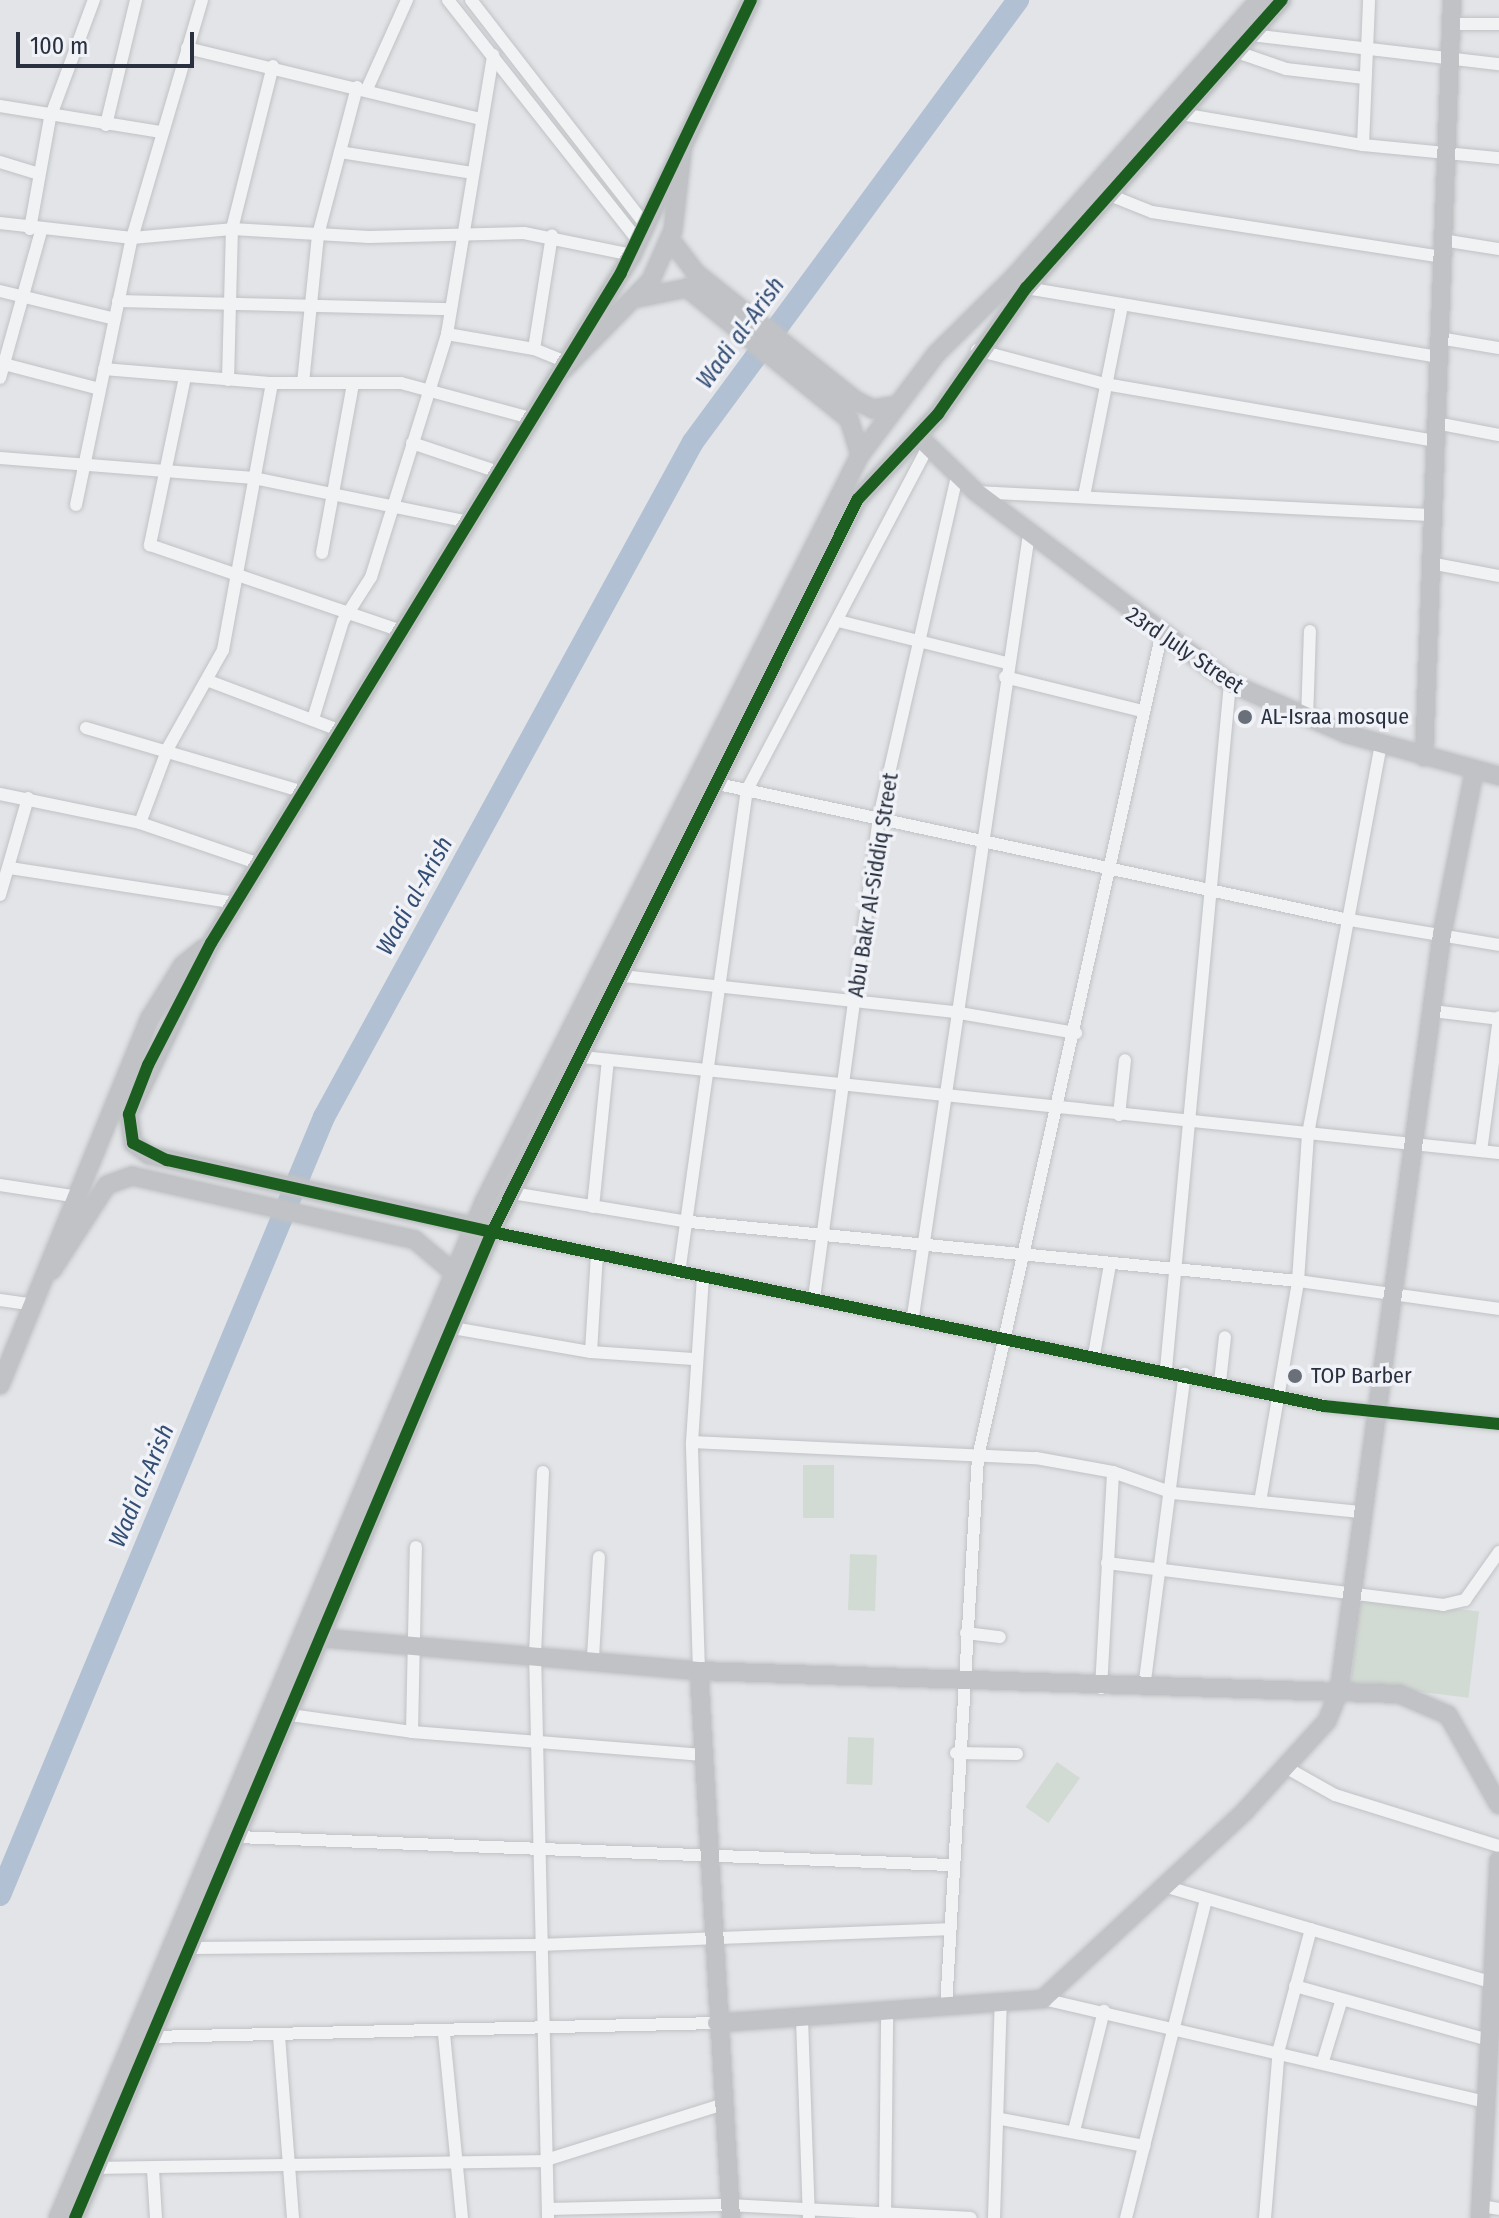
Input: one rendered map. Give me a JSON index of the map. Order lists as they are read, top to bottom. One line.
{"streets":{"street":["23rd July Street","Abu Bakr Al-Siddiq Street"]},"crossings":[["23rd July Street","Abu Bakr Al-Siddiq Street"]],"water":["Wadi al-Arish"],"places":["AL-Israa mosque","TOP Barber"],"scale_bar":"100 m"}
